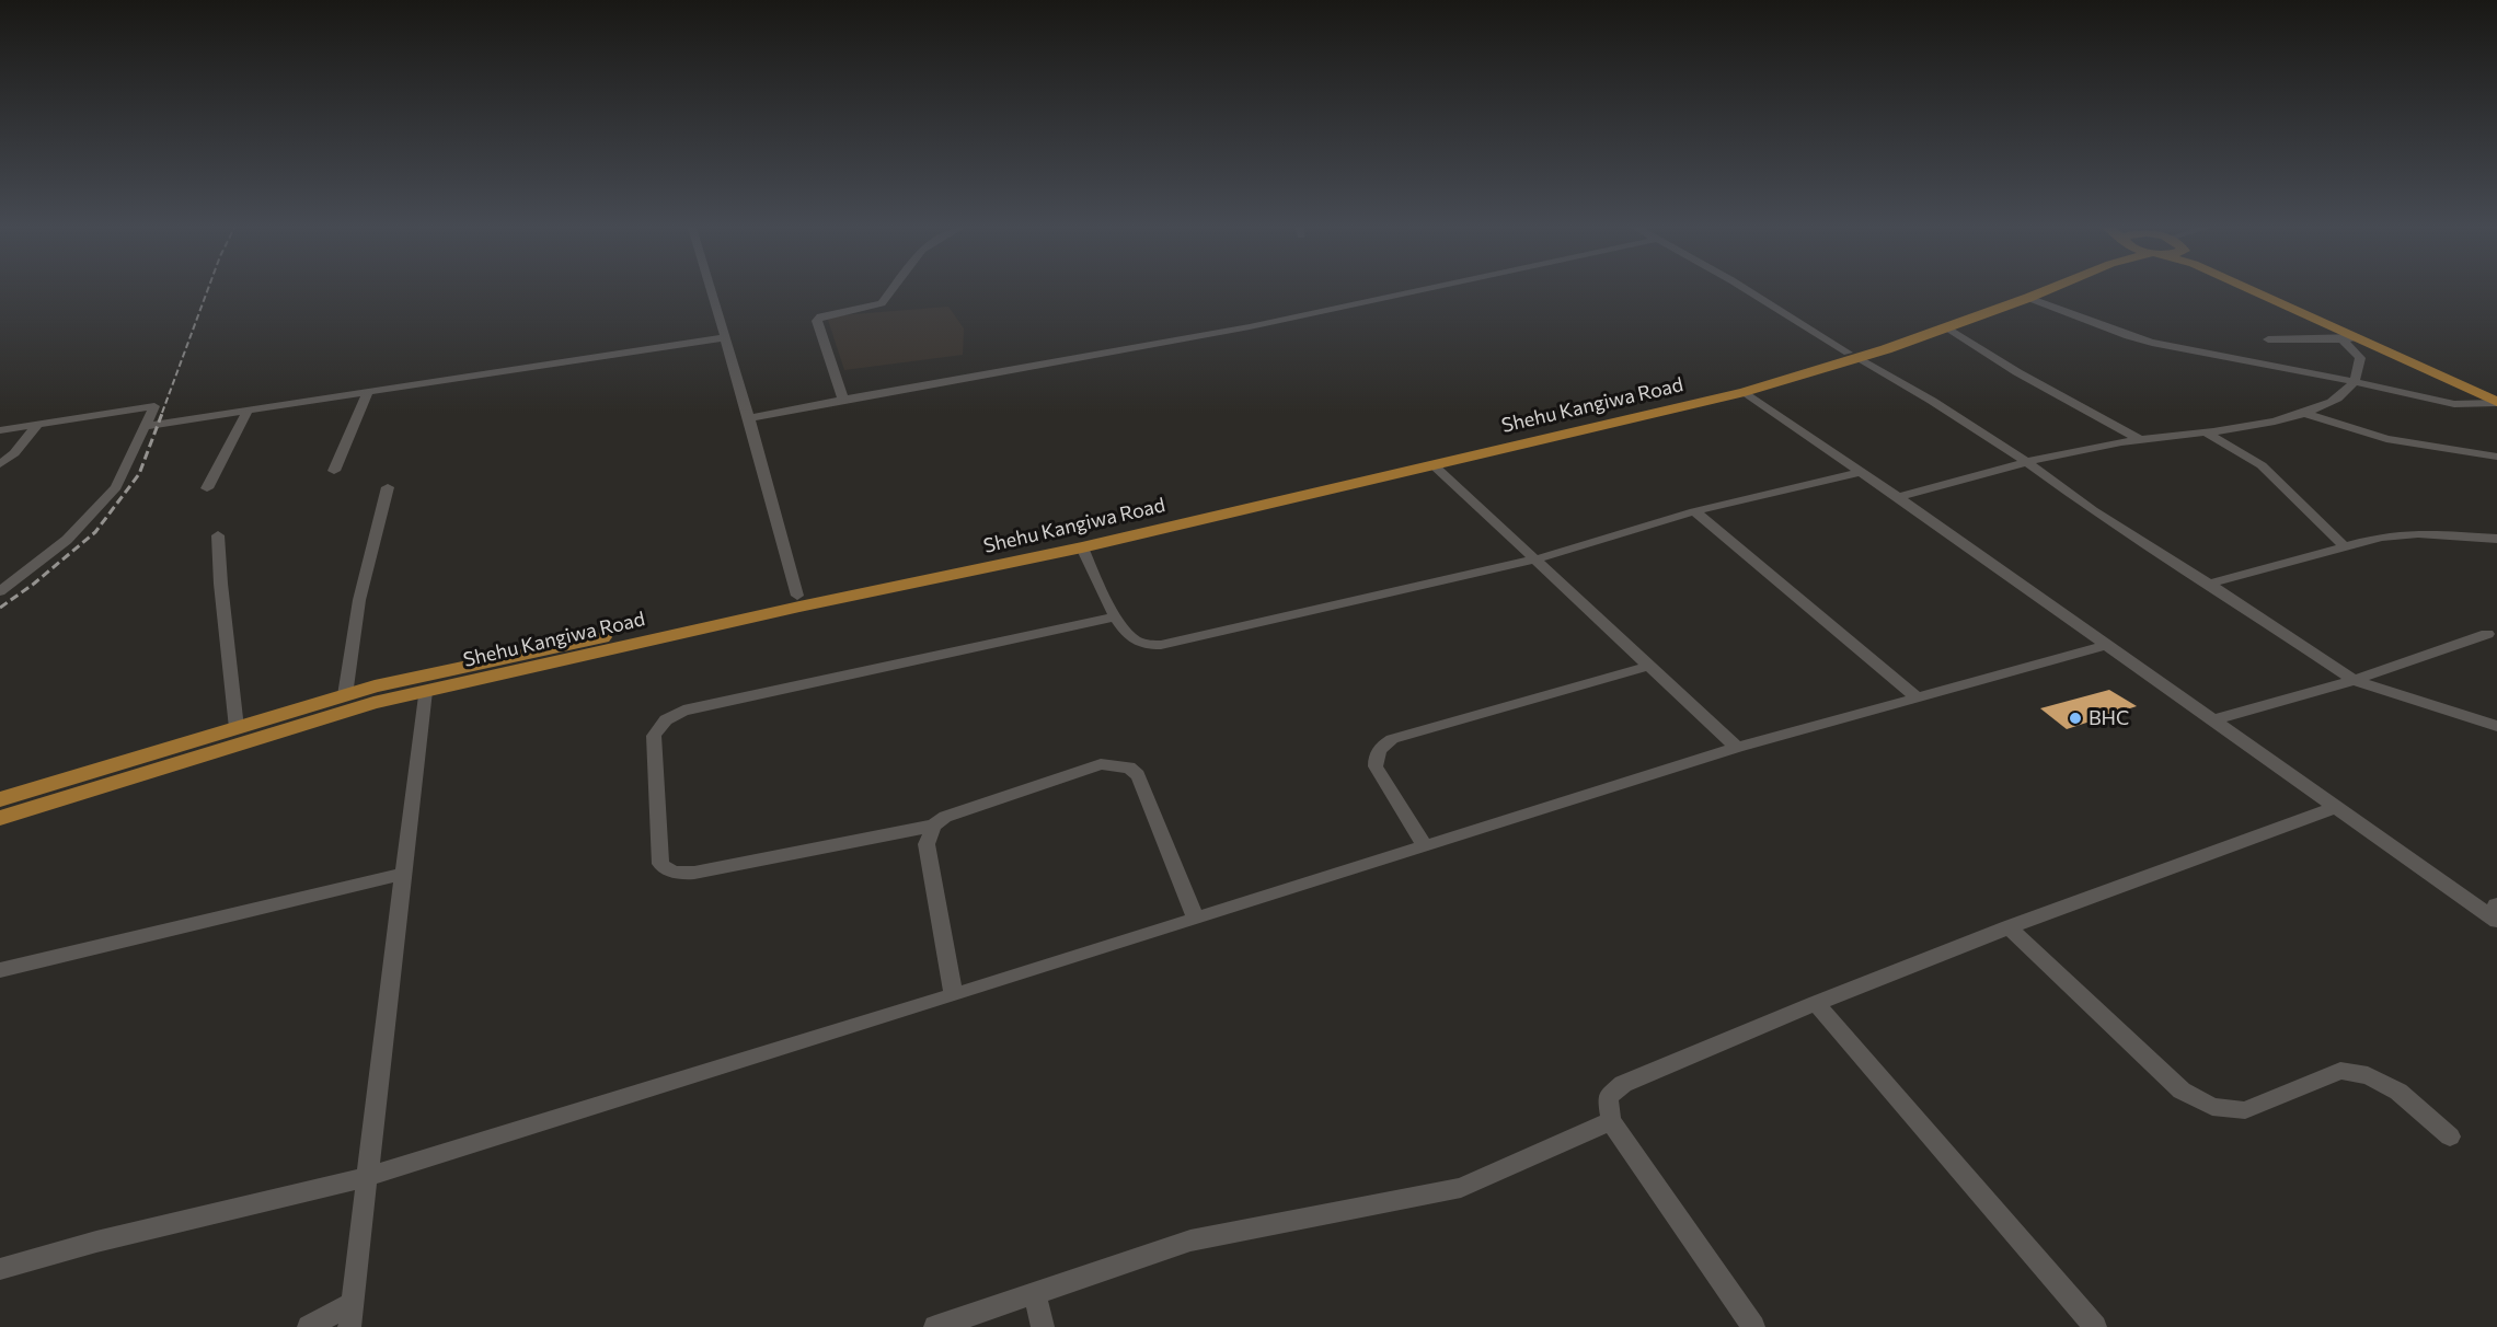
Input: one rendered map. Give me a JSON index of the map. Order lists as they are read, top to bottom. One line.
{"streets":{"main road":["Shehu Kangiwa Road"]},"places":["BHC"]}
